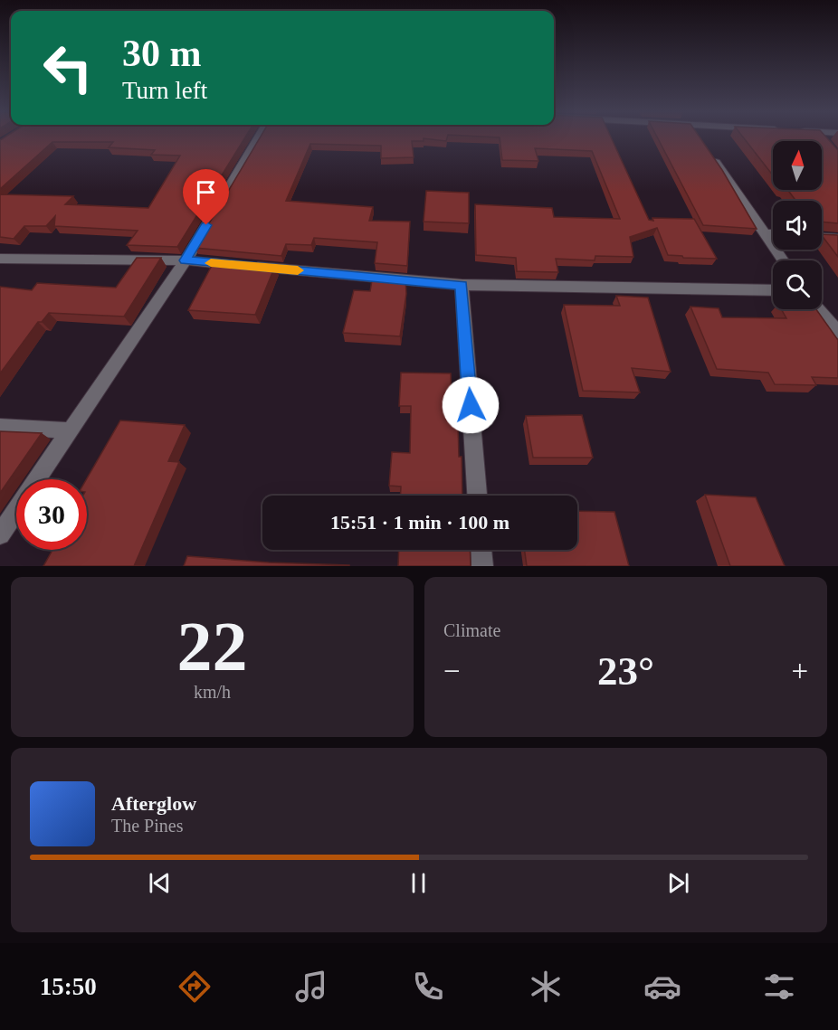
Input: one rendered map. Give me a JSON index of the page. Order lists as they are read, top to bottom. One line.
{"north":"top","page":{"turn":["30 m","Turn left"],"limit":"30","trip":"15:51 · 1 min · 100 m","tile":[["22","km/h"],"Climate"],"heat":["−","23°","+"],"song":["Afterglow","The Pines"],"tabs":"15:50"}}
